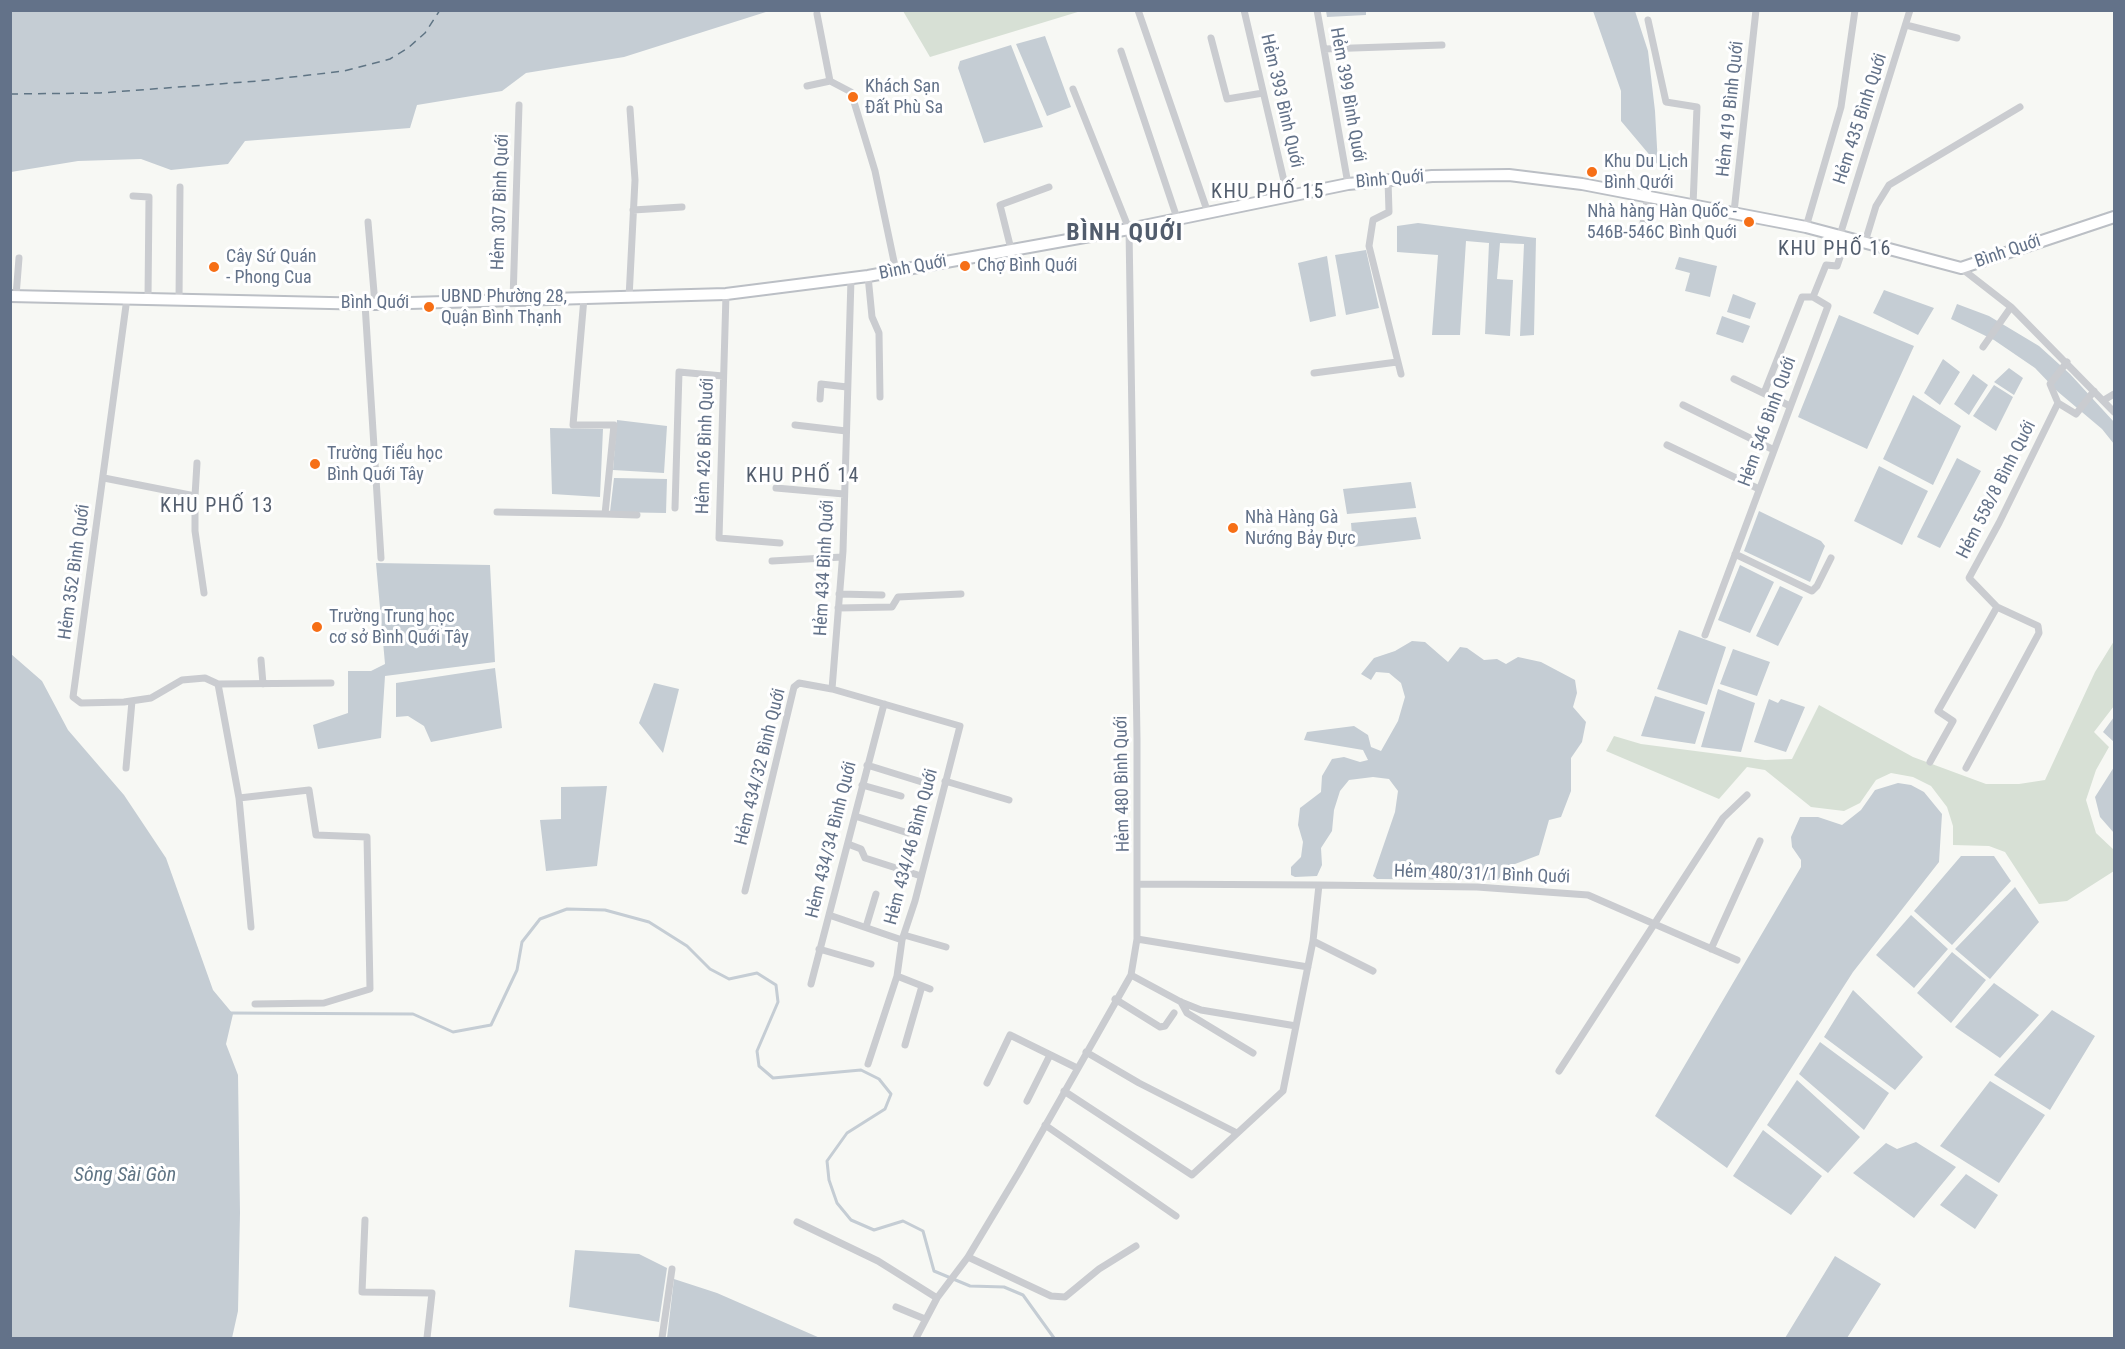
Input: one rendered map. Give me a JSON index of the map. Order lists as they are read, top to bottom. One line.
{"streets":{"main road":["Bình Quới"],"street":["Hẻm 399 Bình Quới","Hẻm 393 Bình Quới","Hẻm 419 Bình Quới","Hẻm 435 Bình Quới","Hẻm 307 Bình Quới","Hẻm 546 Bình Quới","Hẻm 426 Bình Quới","Hẻm 558/8 Bình Quới","Hẻm 434 Bình Quới","Hẻm 352 Bình Quới","Hẻm 434/32 Bình Quới","Hẻm 480 Bình Quới","Hẻm 434/34 Bình Quới","Hẻm 434/46 Bình Quới","Hẻm 480/31/1 Bình Quới"]},"crossings":[["Hẻm 399 Bình Quới","Bình Quới"],["Hẻm 393 Bình Quới","Bình Quới"],["Hẻm 419 Bình Quới","Bình Quới"],["Hẻm 435 Bình Quới","Bình Quới"],["Bình Quới","Hẻm 307 Bình Quới"],["Bình Quới","Hẻm 426 Bình Quới"],["Bình Quới","Hẻm 434 Bình Quới"],["Bình Quới","Hẻm 352 Bình Quới"],["Bình Quới","Hẻm 480 Bình Quới"],["Hẻm 434 Bình Quới","Hẻm 434/32 Bình Quới"],["Hẻm 480 Bình Quới","Hẻm 480/31/1 Bình Quới"],["Hẻm 434/34 Bình Quới","Hẻm 434/46 Bình Quới"]],"districts":["KHU PHỐ 15","BÌNH QUỚI","KHU PHỐ 16","KHU PHỐ 14","KHU PHỐ 13"],"water":["Sông Sài Gòn"],"places":["Khách Sạn Đất Phù Sa","Khu Du Lịch Bình Qưới","Nhà hàng Hàn Quốc - 546B-546C Bình Quới","Chợ Bình Quới","Cây Sứ Quán - Phong Cua","UBND Phường 28, Quận Bình Thạnh","Trường Tiểu học Bình Quới Tây","Nhà Hàng Gà Nướng Bảy Đực","Trường Trung học cơ sở Bình Quới Tây"]}
